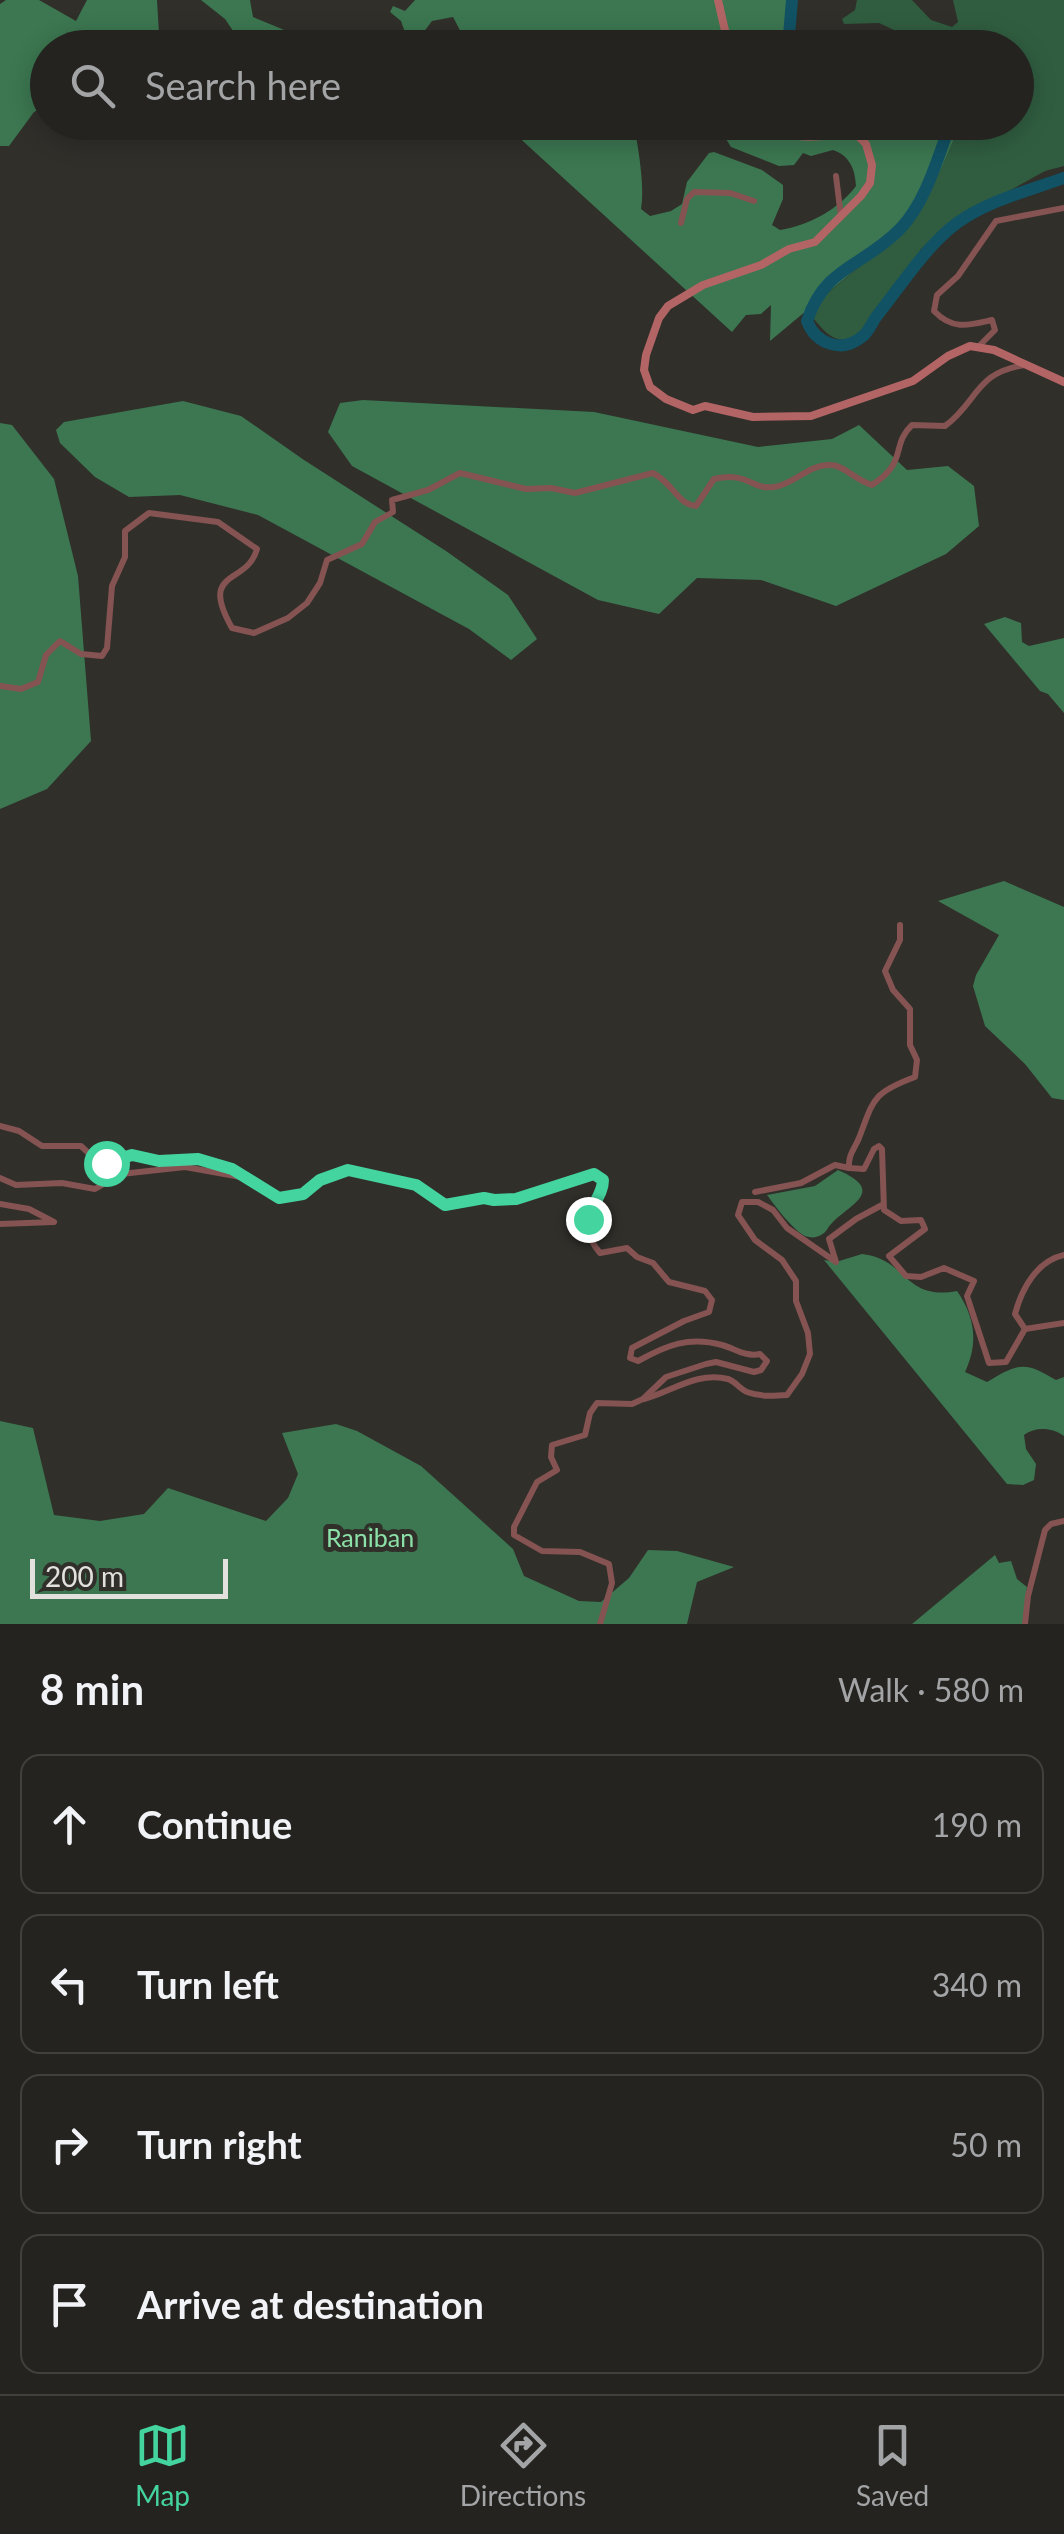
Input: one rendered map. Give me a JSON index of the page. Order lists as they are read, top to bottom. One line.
{"parks":["Raniban"],"scale_bar":"200 m","page":{"search":"Search here","scale":"200 m","heading":["8 min","Walk · 580 m"],"list":[["Continue","190 m"],["Turn left","340 m"],["Turn right","50 m"],"Arrive at destination"],"nav":["Map","Directions","Saved"]}}
